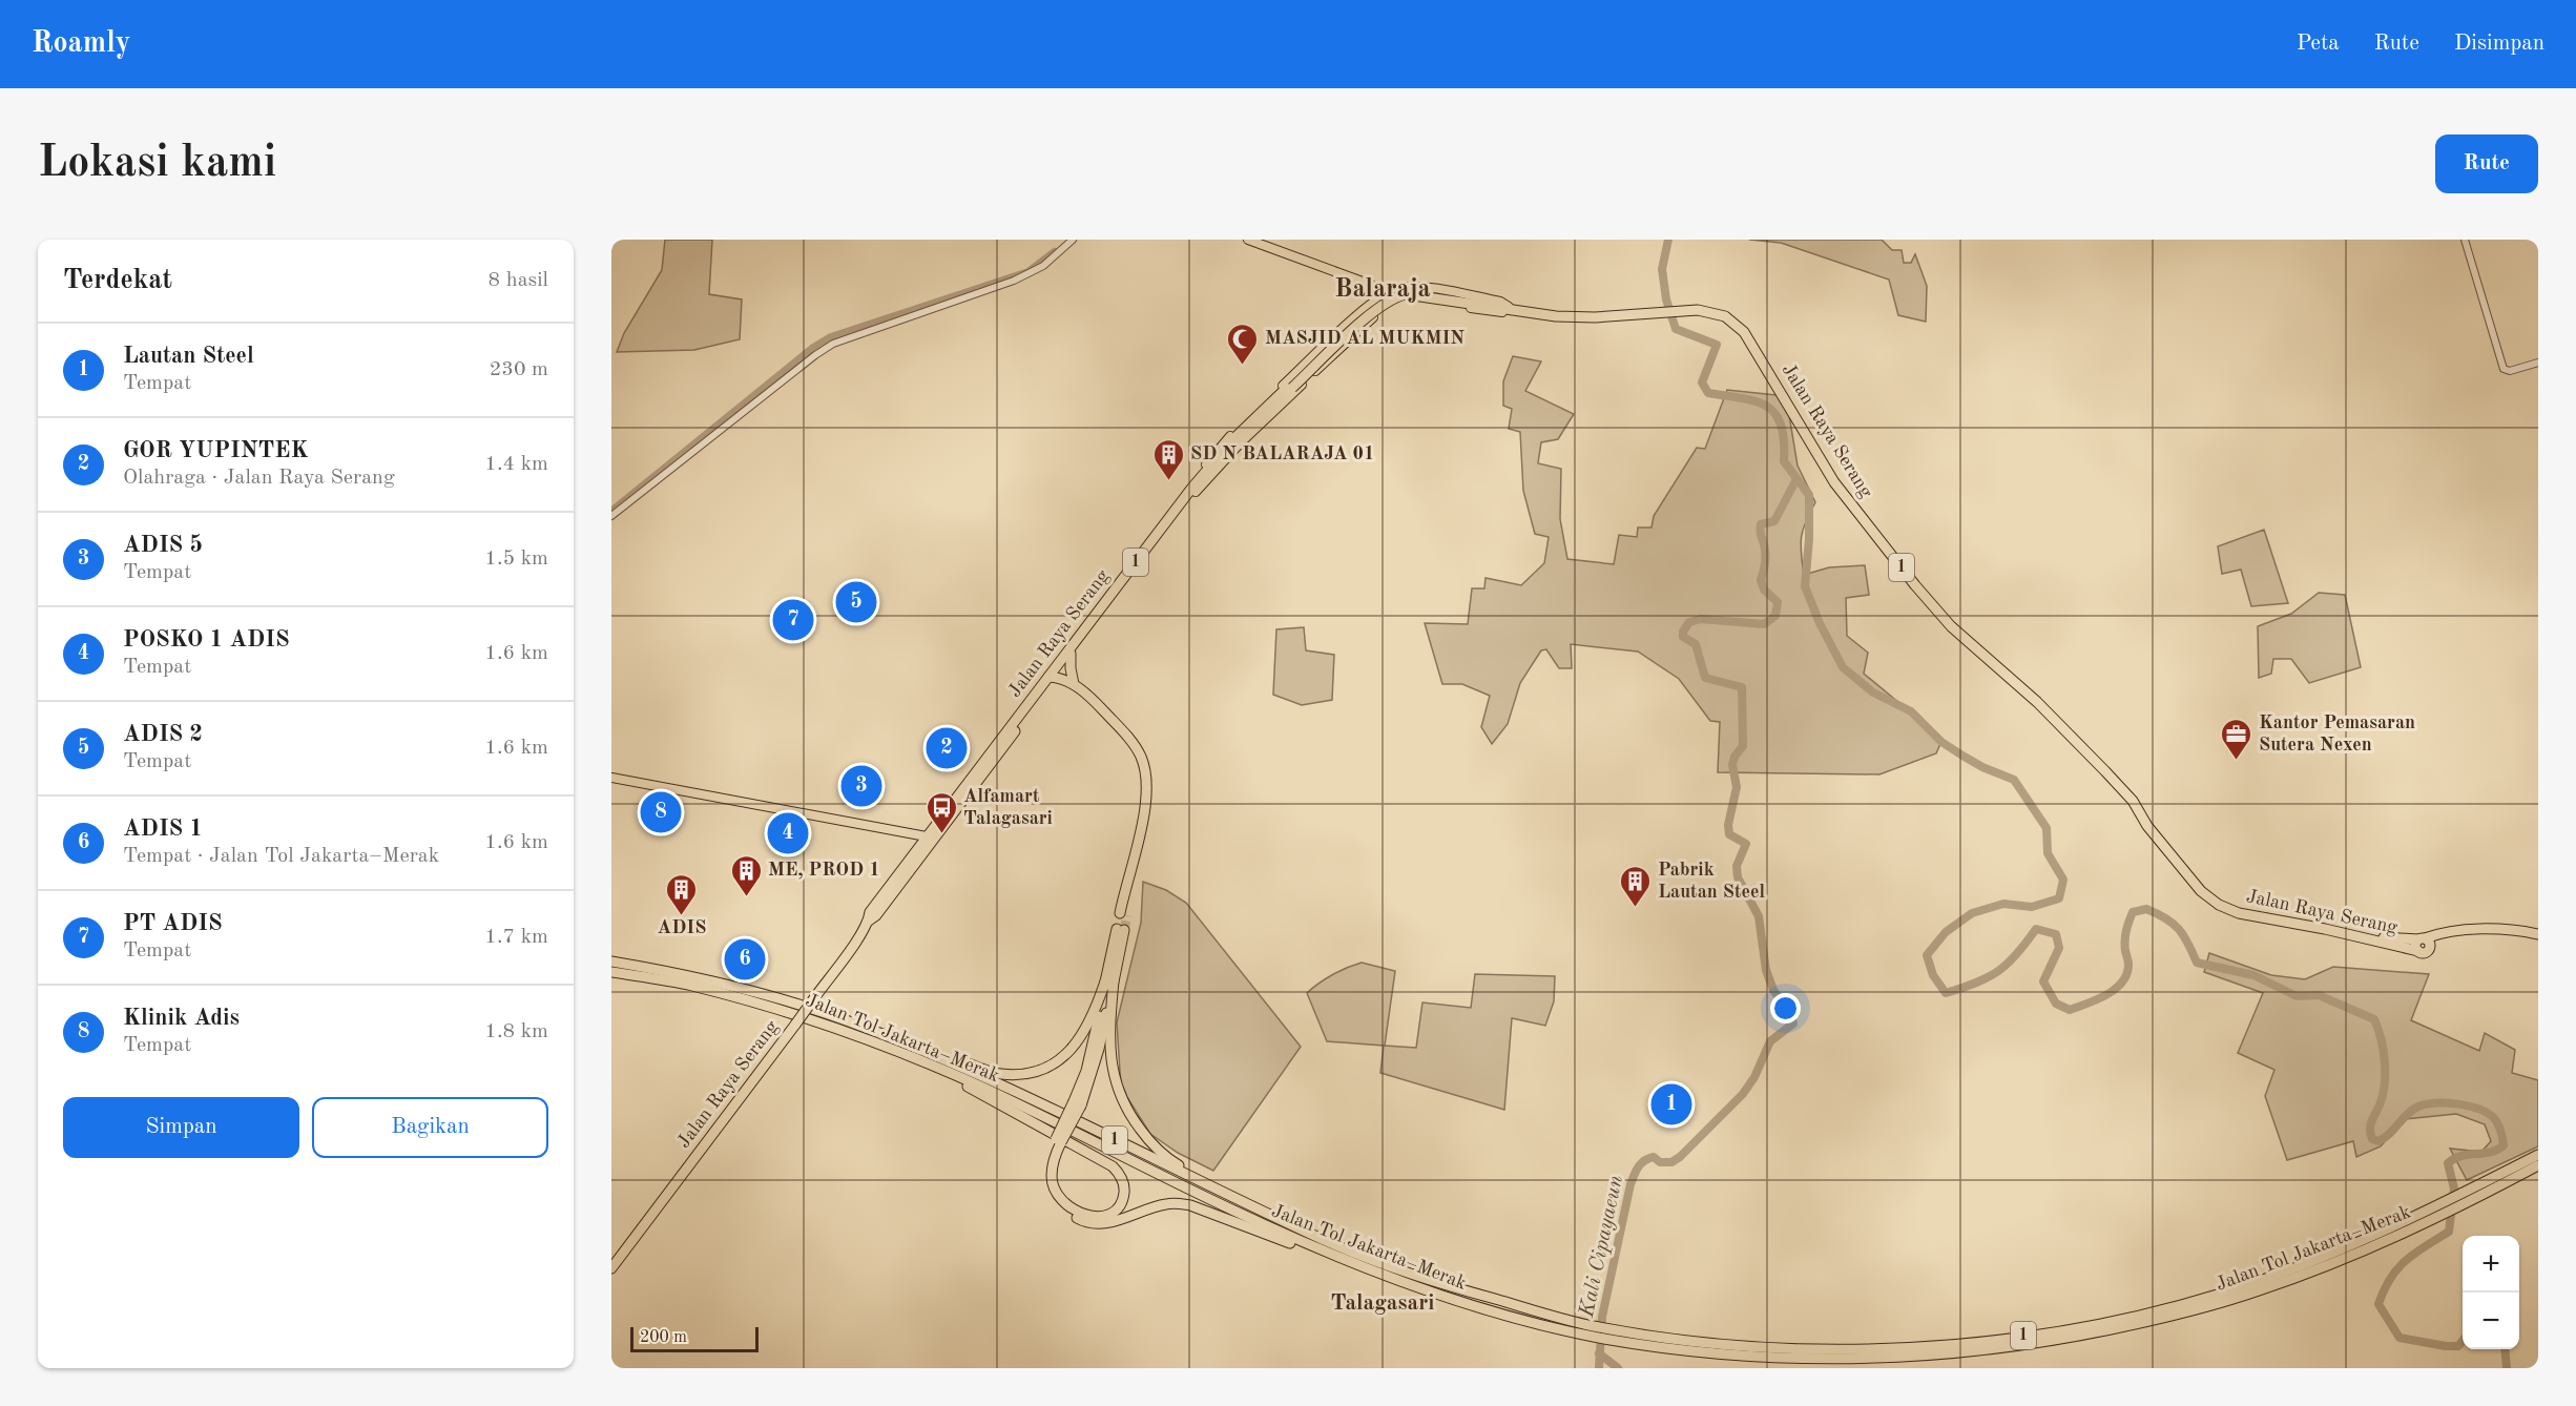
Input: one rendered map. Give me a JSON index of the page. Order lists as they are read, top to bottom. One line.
{"streets":{"highway":["Jalan Raya Serang","1","Jalan Tol Jakarta–Merak"]},"districts":["Balaraja","Talagasari"],"water":["Kali Cipayaeun"],"places":{"mosque":["MASJID AL MUKMIN"],"building":["SD N BALARAJA 01","ME, PROD 1","Pabrik Lautan Steel","ADIS"],"office":["Kantor Pemasaran Sutera Nexen"],"bus stop":["Alfamart Talagasari"]},"scale_bar":"200 m","page":{"header":"Roamly","nav":["Peta","Rute","Disimpan"],"buttons":["Rute",["Simpan","Bagikan"]],"title":"Lokasi kami","heading":["Terdekat","8 hasil"],"list":[{"mark":"1","name":"Lautan Steel","note":"Tempat","value":"230 m"},{"mark":"2","name":"GOR YUPINTEK","note":"Olahraga · Jalan Raya Serang","value":"1.4 km"},{"mark":"3","name":"ADIS 5","note":"Tempat","value":"1.5 km"},{"mark":"4","name":"POSKO 1 ADIS","note":"Tempat","value":"1.6 km"},{"mark":"5","name":"ADIS 2","note":"Tempat","value":"1.6 km"},{"mark":"6","name":"ADIS 1","note":"Tempat · Jalan Tol Jakarta–Merak","value":"1.6 km"},{"mark":"7","name":"PT ADIS","note":"Tempat","value":"1.7 km"},{"mark":"8","name":"Klinik Adis","note":"Tempat","value":"1.8 km"}],"pins":["5","7","2","3","8","4","6","1"],"map_buttons":["+","−"],"scale":"200 m"}}
